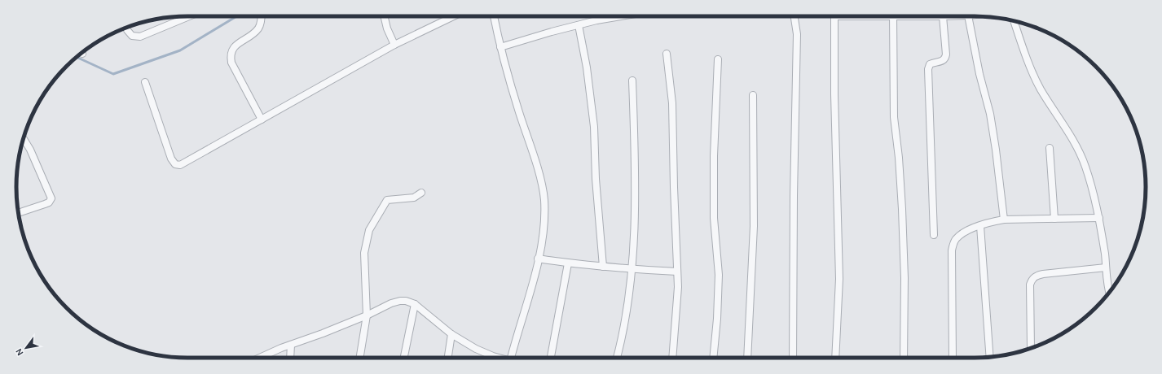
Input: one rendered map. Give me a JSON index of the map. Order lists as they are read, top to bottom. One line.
{"north":"bottom left"}
